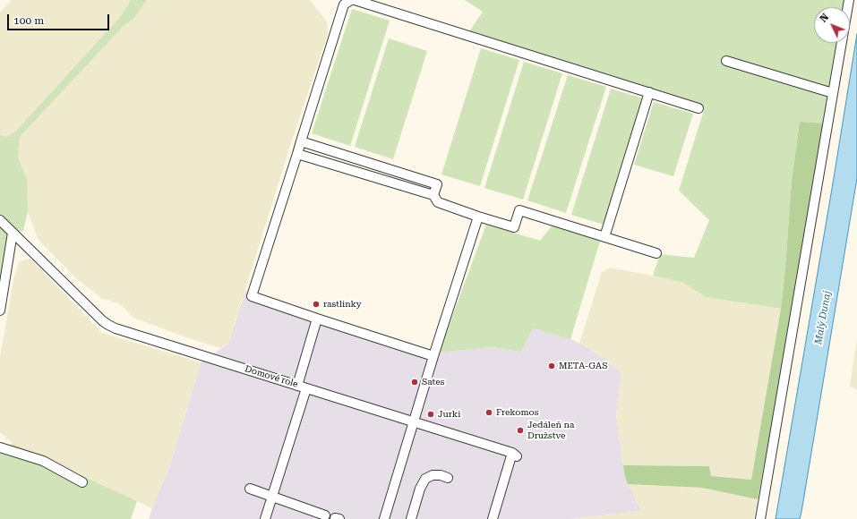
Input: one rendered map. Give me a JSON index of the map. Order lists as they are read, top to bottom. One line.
{"streets":{"street":["Domové role"]},"water":["Malý Dunaj"],"places":["rastlinky","META-GAS","Sates","Frekomos","Jurki","Jedáleň na Družstve"],"scale_bar":"100 m","north":"top left"}
